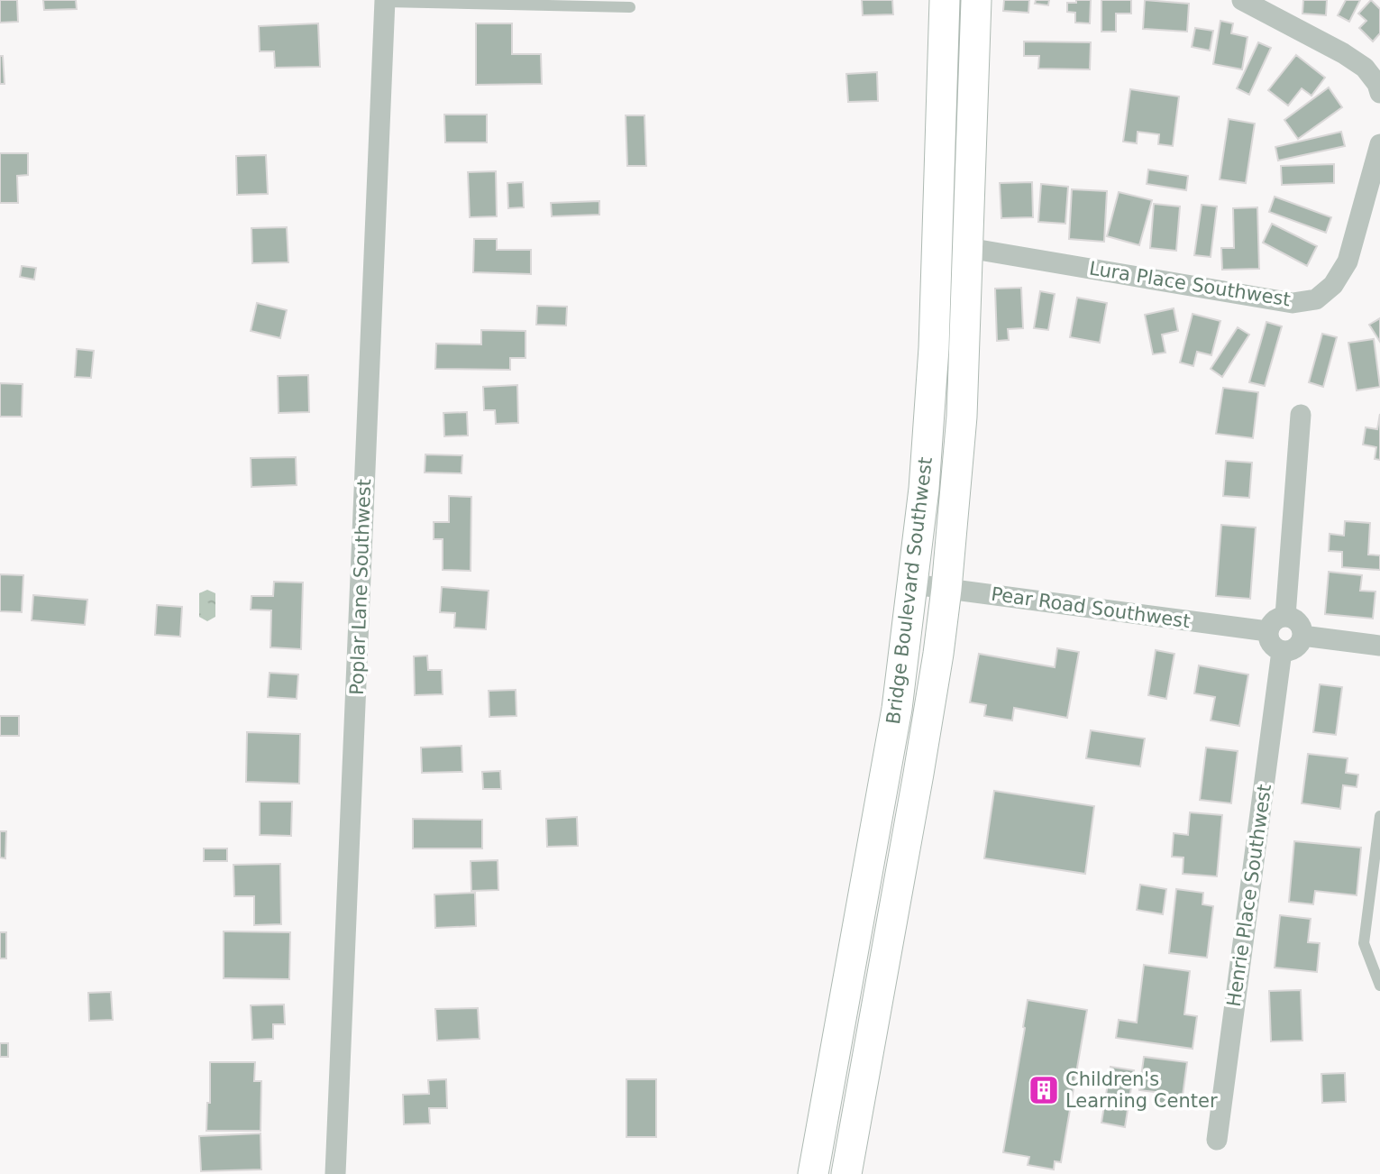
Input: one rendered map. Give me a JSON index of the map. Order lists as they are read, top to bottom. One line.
{"streets":{"main road":["Bridge Boulevard Southwest"],"street":["Lura Place Southwest","Poplar Lane Southwest","Pear Road Southwest","Henrie Place Southwest"]},"crossings":[["Lura Place Southwest","Bridge Boulevard Southwest"],["Bridge Boulevard Southwest","Pear Road Southwest"],["Pear Road Southwest","Henrie Place Southwest"]],"places":{"building":["Children's Learning Center"]}}
